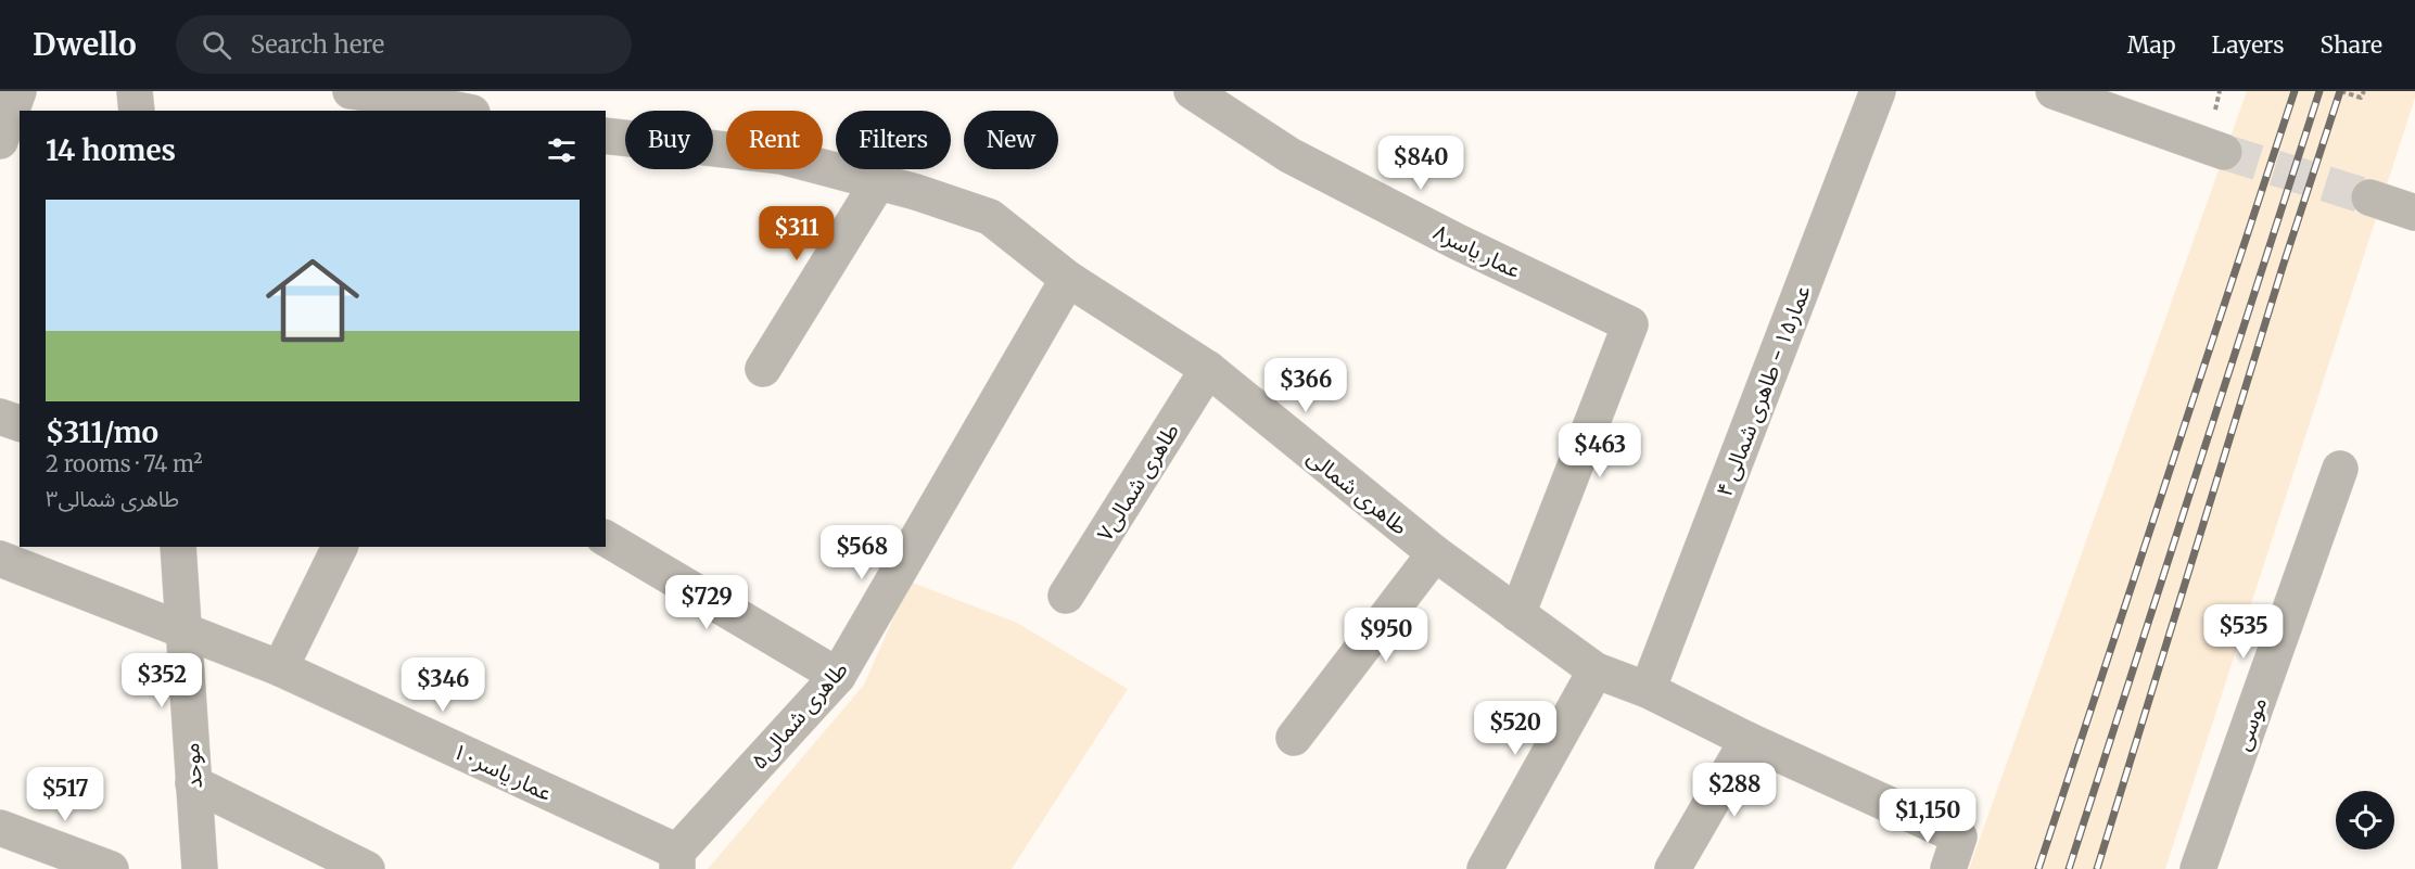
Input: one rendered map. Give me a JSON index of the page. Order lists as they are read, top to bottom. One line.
{"streets":{"street":["عمار یاسر۸","عمار۱۵ - طاهری شمالی ۴","طاهری شمالی۷","طاهری شمالی","طاهری شمالی۵","موسی","موحد","عمار یاسر۱۰"]},"crossings":[["عمار یاسر۸","طاهری شمالی"],["عمار۱۵ - طاهری شمالی ۴","طاهری شمالی"],["طاهری شمالی۷","طاهری شمالی"],["طاهری شمالی","طاهری شمالی۵"],["طاهری شمالی۵","عمار یاسر۱۰"],["موحد","عمار یاسر۱۰"]],"page":{"header":"Dwello","search":"Search here","nav":["Map","Layers","Share"],"chip":["Buy","Rent","Filters","New"],"heading":"14 homes","price":["$840","$311","$366","$463","$568","$729","$535","$950","$352","$346","$520","$288","$517","$1,150"],"list":[{"name":"$311/mo","note":"2 rooms · 74 m² · طاهری شمالی۳"}]}}
